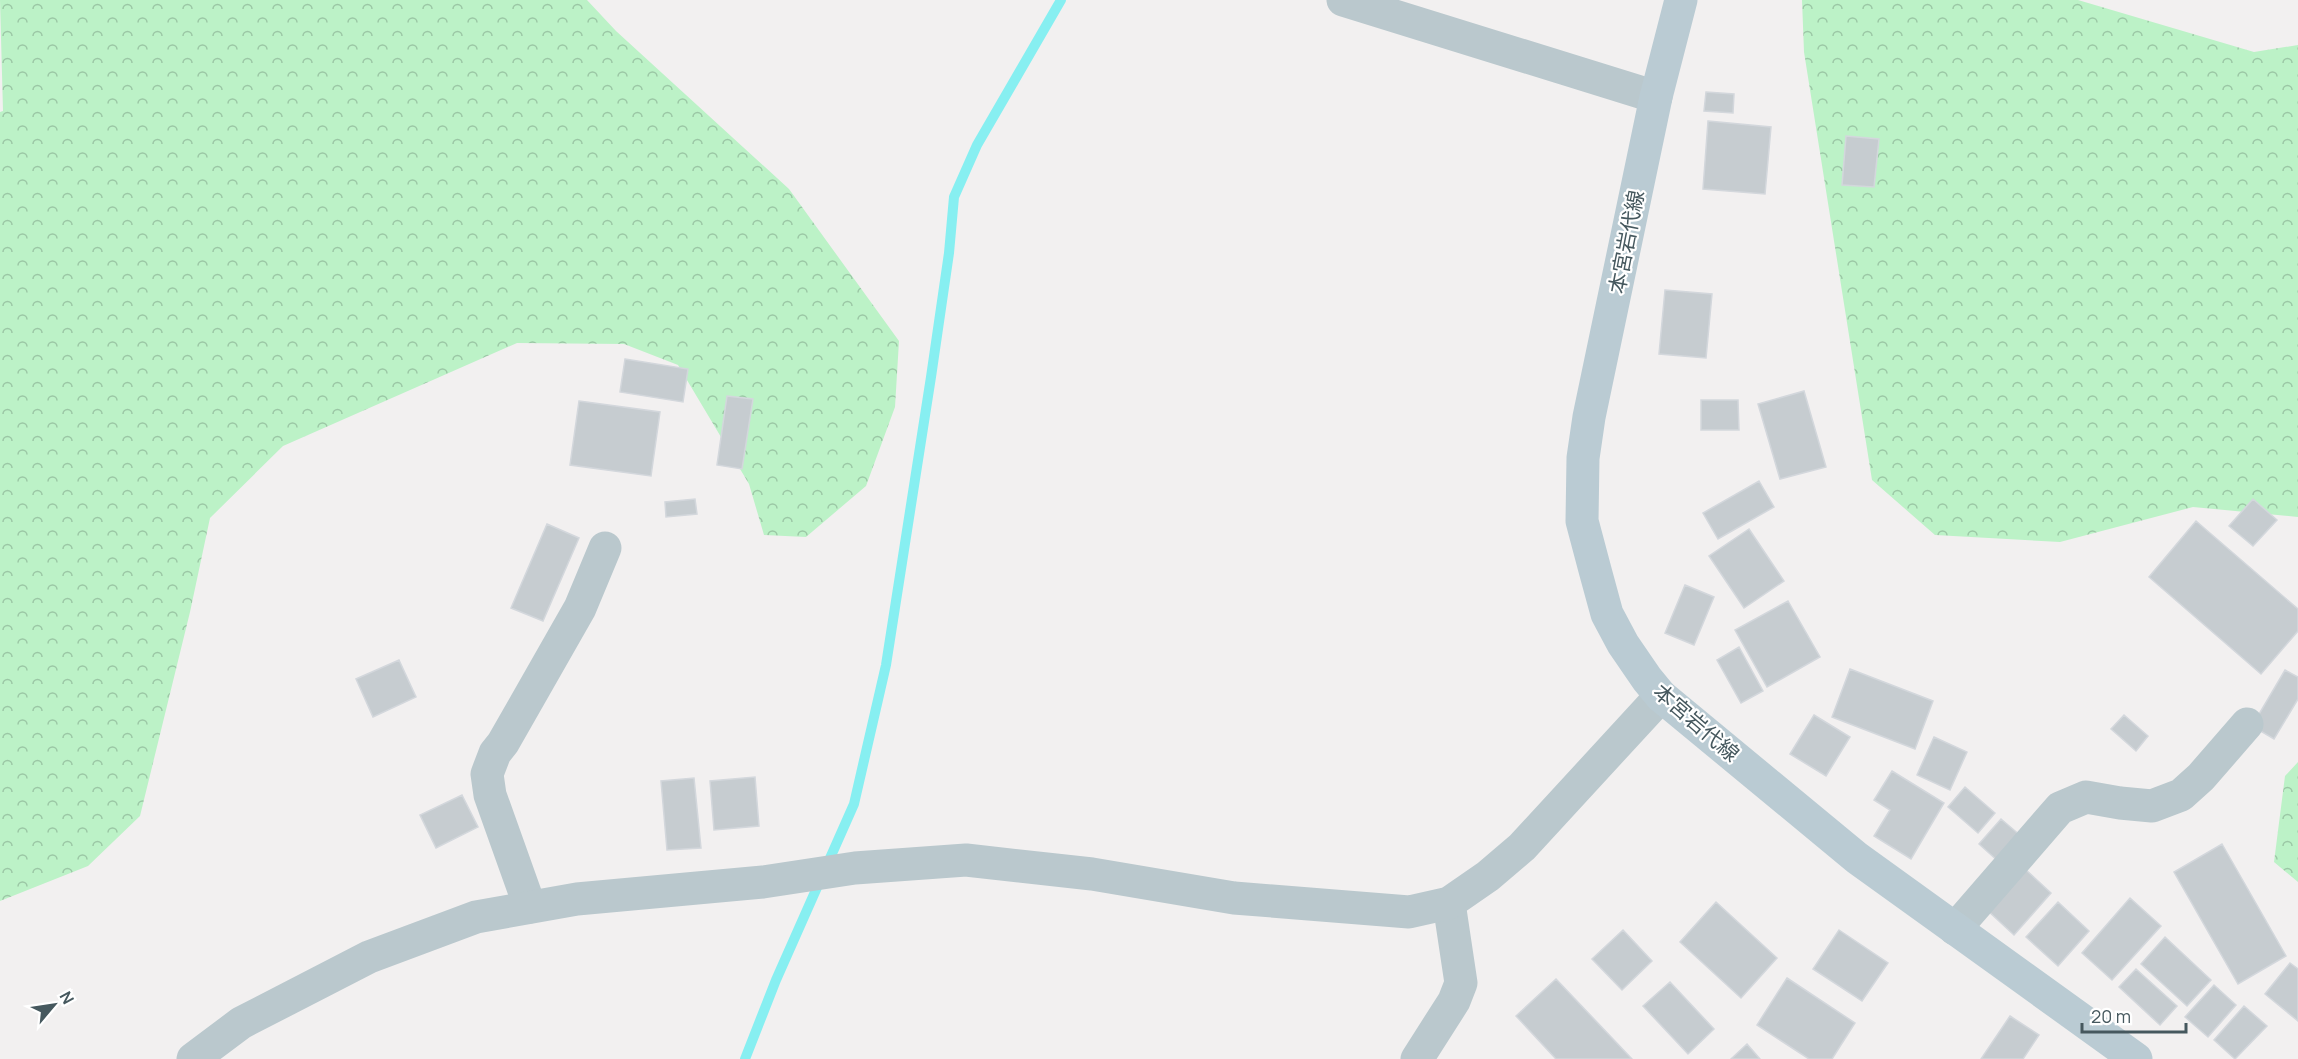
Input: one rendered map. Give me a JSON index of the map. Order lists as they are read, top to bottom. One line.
{"streets":{"main road":["本宮岩代線"]},"scale_bar":"20 m","north":"top right"}
